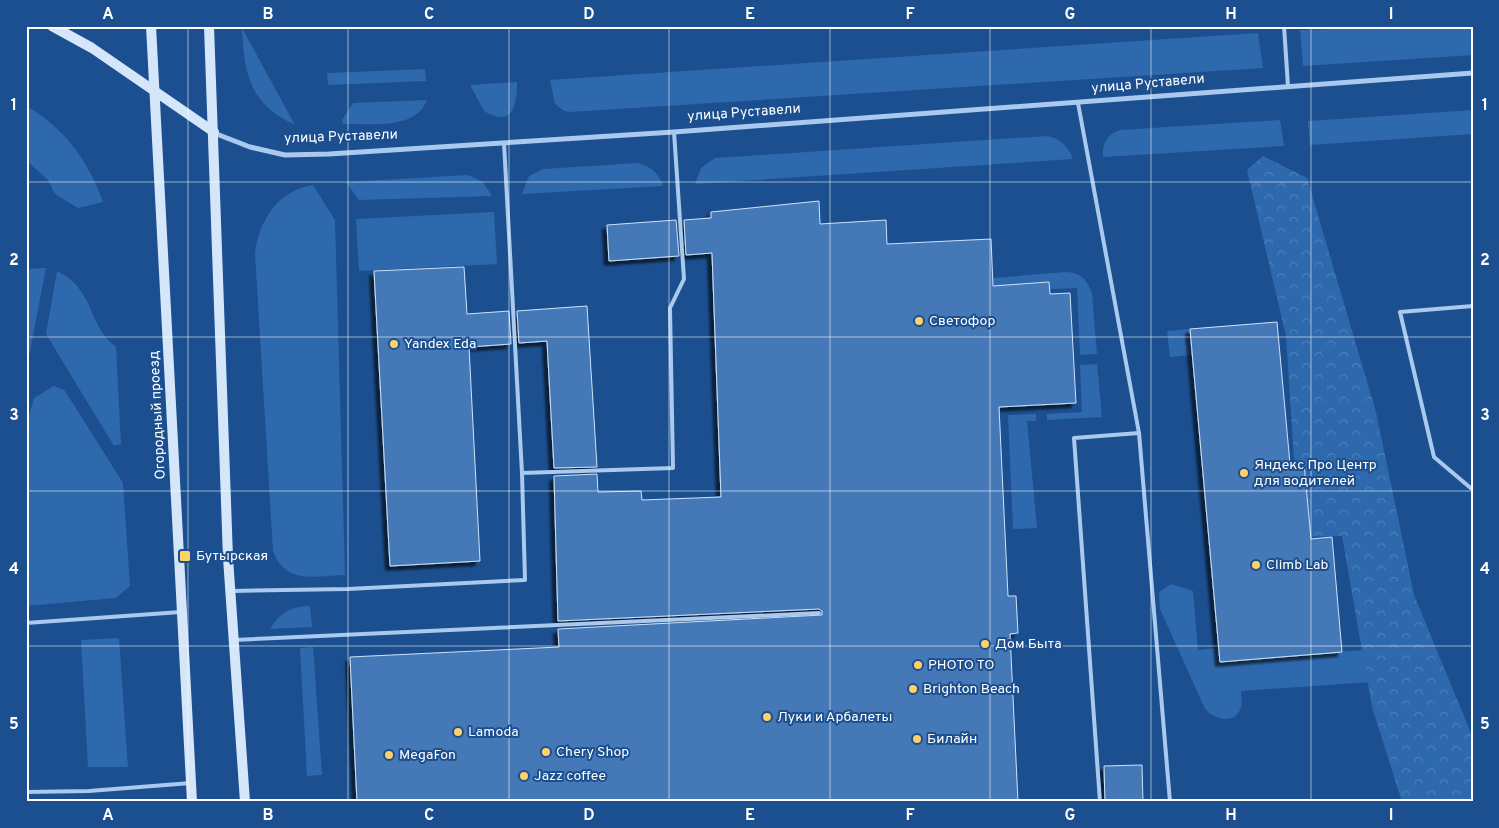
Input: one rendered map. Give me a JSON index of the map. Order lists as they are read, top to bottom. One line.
{"streets":{"main road":["улица Руставели","Огородный проезд"]},"crossings":[["улица Руставели","Огородный проезд"]],"places":{"other":["Светофор","Yandex Eda","Яндекс Про Центр для водителей","Climb Lab","Дом Быта","PHOTO TO","Brighton Beach","Луки и Арбалеты","Lamoda","Билайн","Chery Shop","MegaFon","Jazz coffee"],"transit":["Бутырская"]},"grid":{"columns":["A","B","C","D","E","F","G","H","I"],"rows":["1","2","3","4","5"]}}
